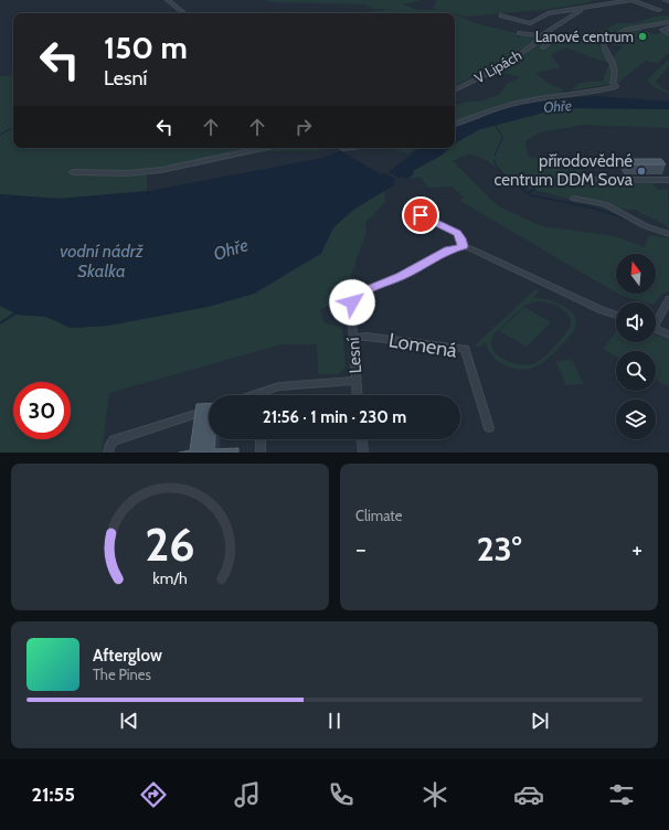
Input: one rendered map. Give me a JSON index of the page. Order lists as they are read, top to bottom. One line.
{"streets":{"street":["V Lipách","Lomená","Lesní"]},"crossings":[["Lomená","Lesní"]],"water":["Ohře","vodní nádrž Skalka"],"places":["Lanové centrum","přírodovědné centrum DDM Sova"],"north":"top","page":{"turn":["150 m","Lesní"],"limit":"30","trip":"21:56 · 1 min · 230 m","tile":"Climate","heat":["−","23°","+"],"song":["Afterglow","The Pines"],"tabs":"21:55","gauge":["26","km/h"]}}
